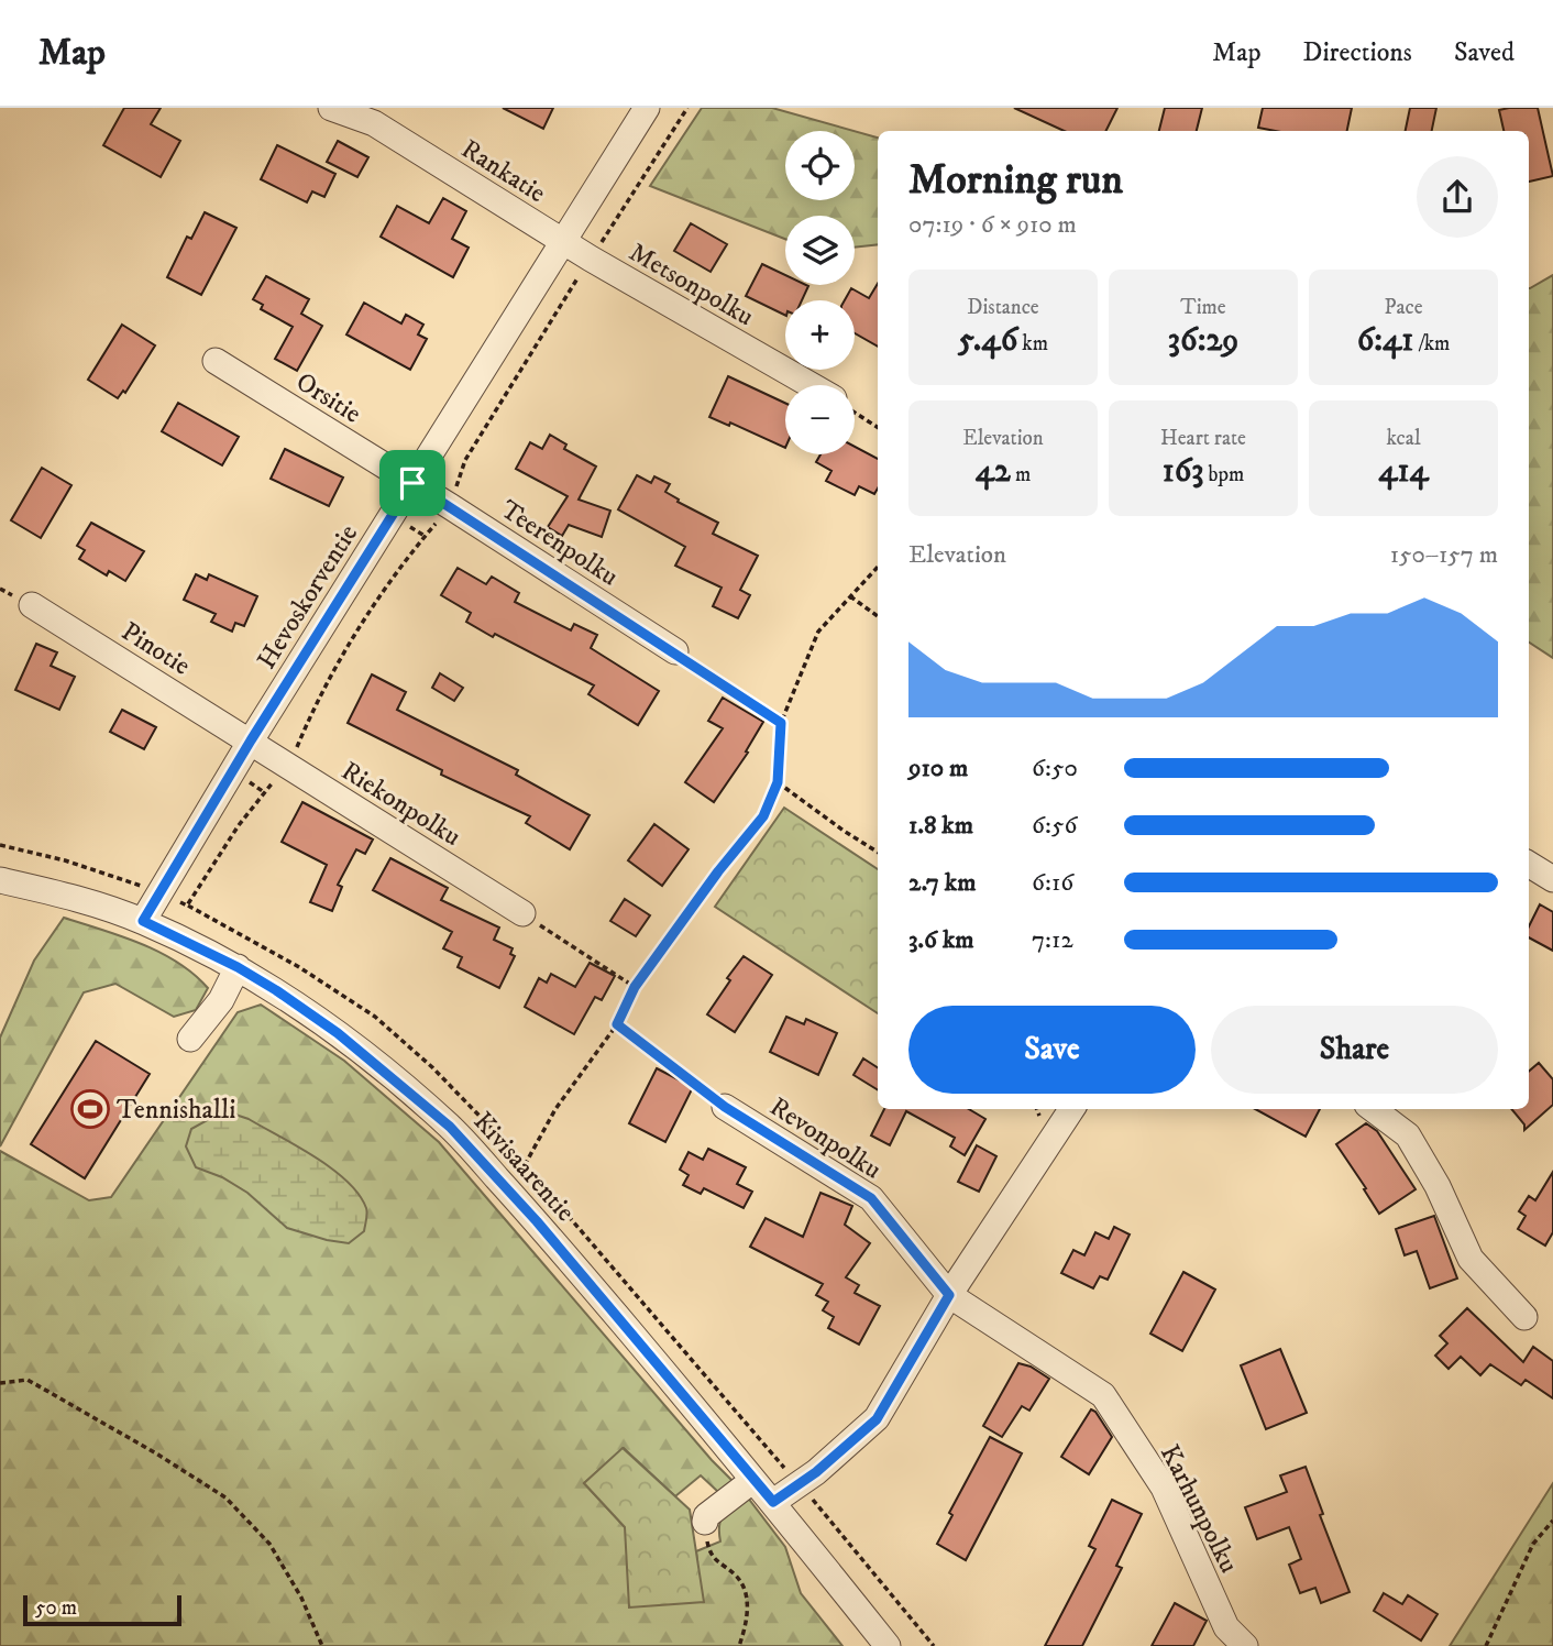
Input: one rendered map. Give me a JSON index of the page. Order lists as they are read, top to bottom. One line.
{"streets":{"street":["Rankatie","Metsonpolku","Orsitie","Teerenpolku","Hevoskorventie","Pinotie","Riekonpolku","Revonpolku","Kivisaarentie","Karhunpolku"]},"crossings":[["Rankatie","Metsonpolku"],["Rankatie","Hevoskorventie"],["Metsonpolku","Hevoskorventie"],["Orsitie","Teerenpolku"],["Orsitie","Hevoskorventie"],["Teerenpolku","Hevoskorventie"],["Hevoskorventie","Pinotie"],["Hevoskorventie","Riekonpolku"],["Hevoskorventie","Kivisaarentie"],["Pinotie","Riekonpolku"],["Revonpolku","Karhunpolku"]],"places":{"sports":["Tennishalli"]},"scale_bar":"50 m","page":{"header":"Map","nav":["Map","Directions","Saved"],"map_buttons":["+","−"],"heading":["Morning run","07:19 · 6 × 910 m"],"stats":[["Distance","5.46 km"],["Time","36:29"],["Pace","6:41 /km"],["Elevation","42 m"],["Heart rate","163 bpm"],["kcal","414"]],"chart":["Elevation","150–157 m"],"list":[{"name":"910 m","note":"6:50"},{"name":"1.8 km","note":"6:56"},{"name":"2.7 km","note":"6:16"},{"name":"3.6 km","note":"7:12"}],"buttons":["Save","Share"],"scale":"50 m"}}
